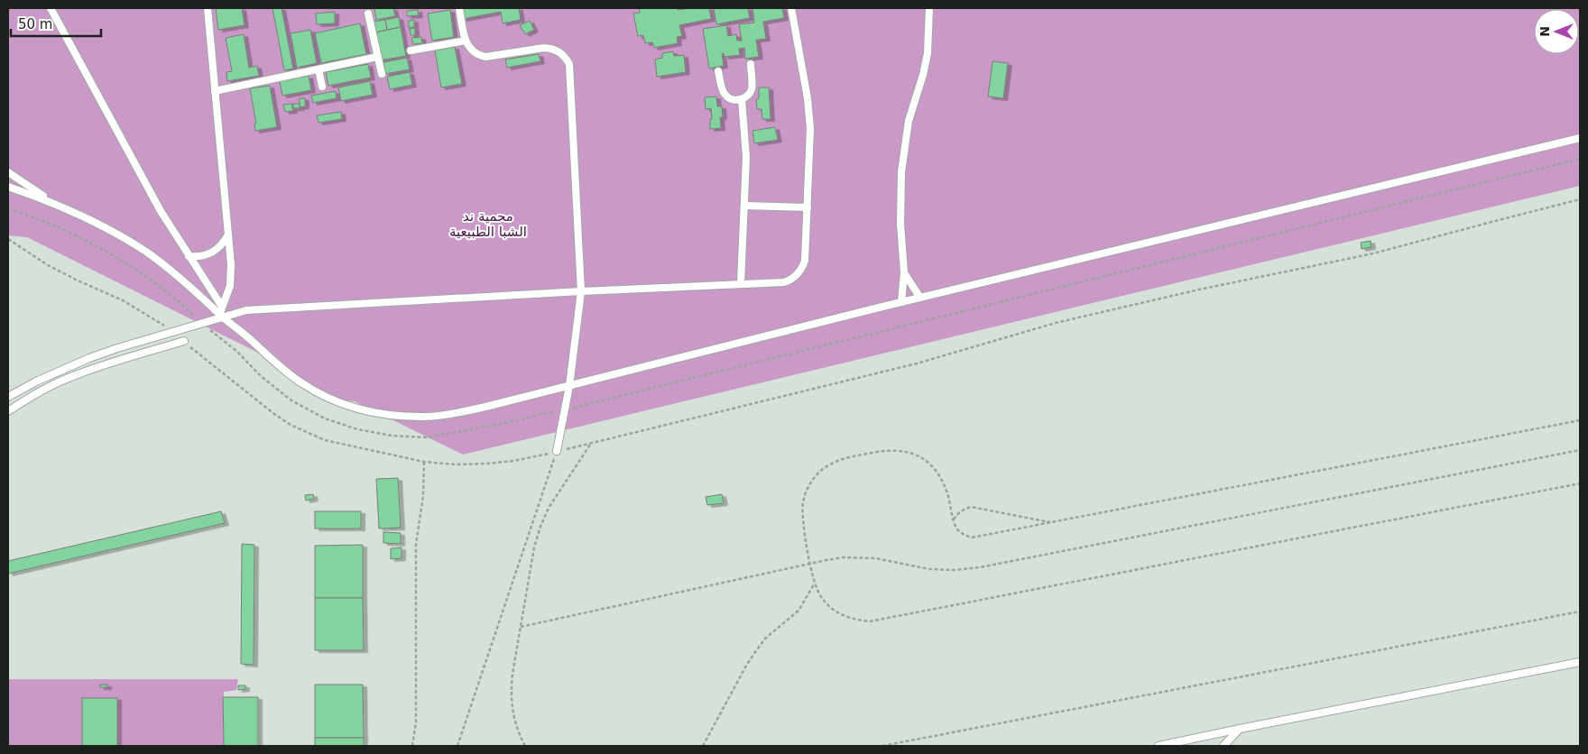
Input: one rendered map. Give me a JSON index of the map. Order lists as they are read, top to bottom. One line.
{"parks":["محمية ند الشبا الطبيعية"],"scale_bar":"50 m","north":"left"}
